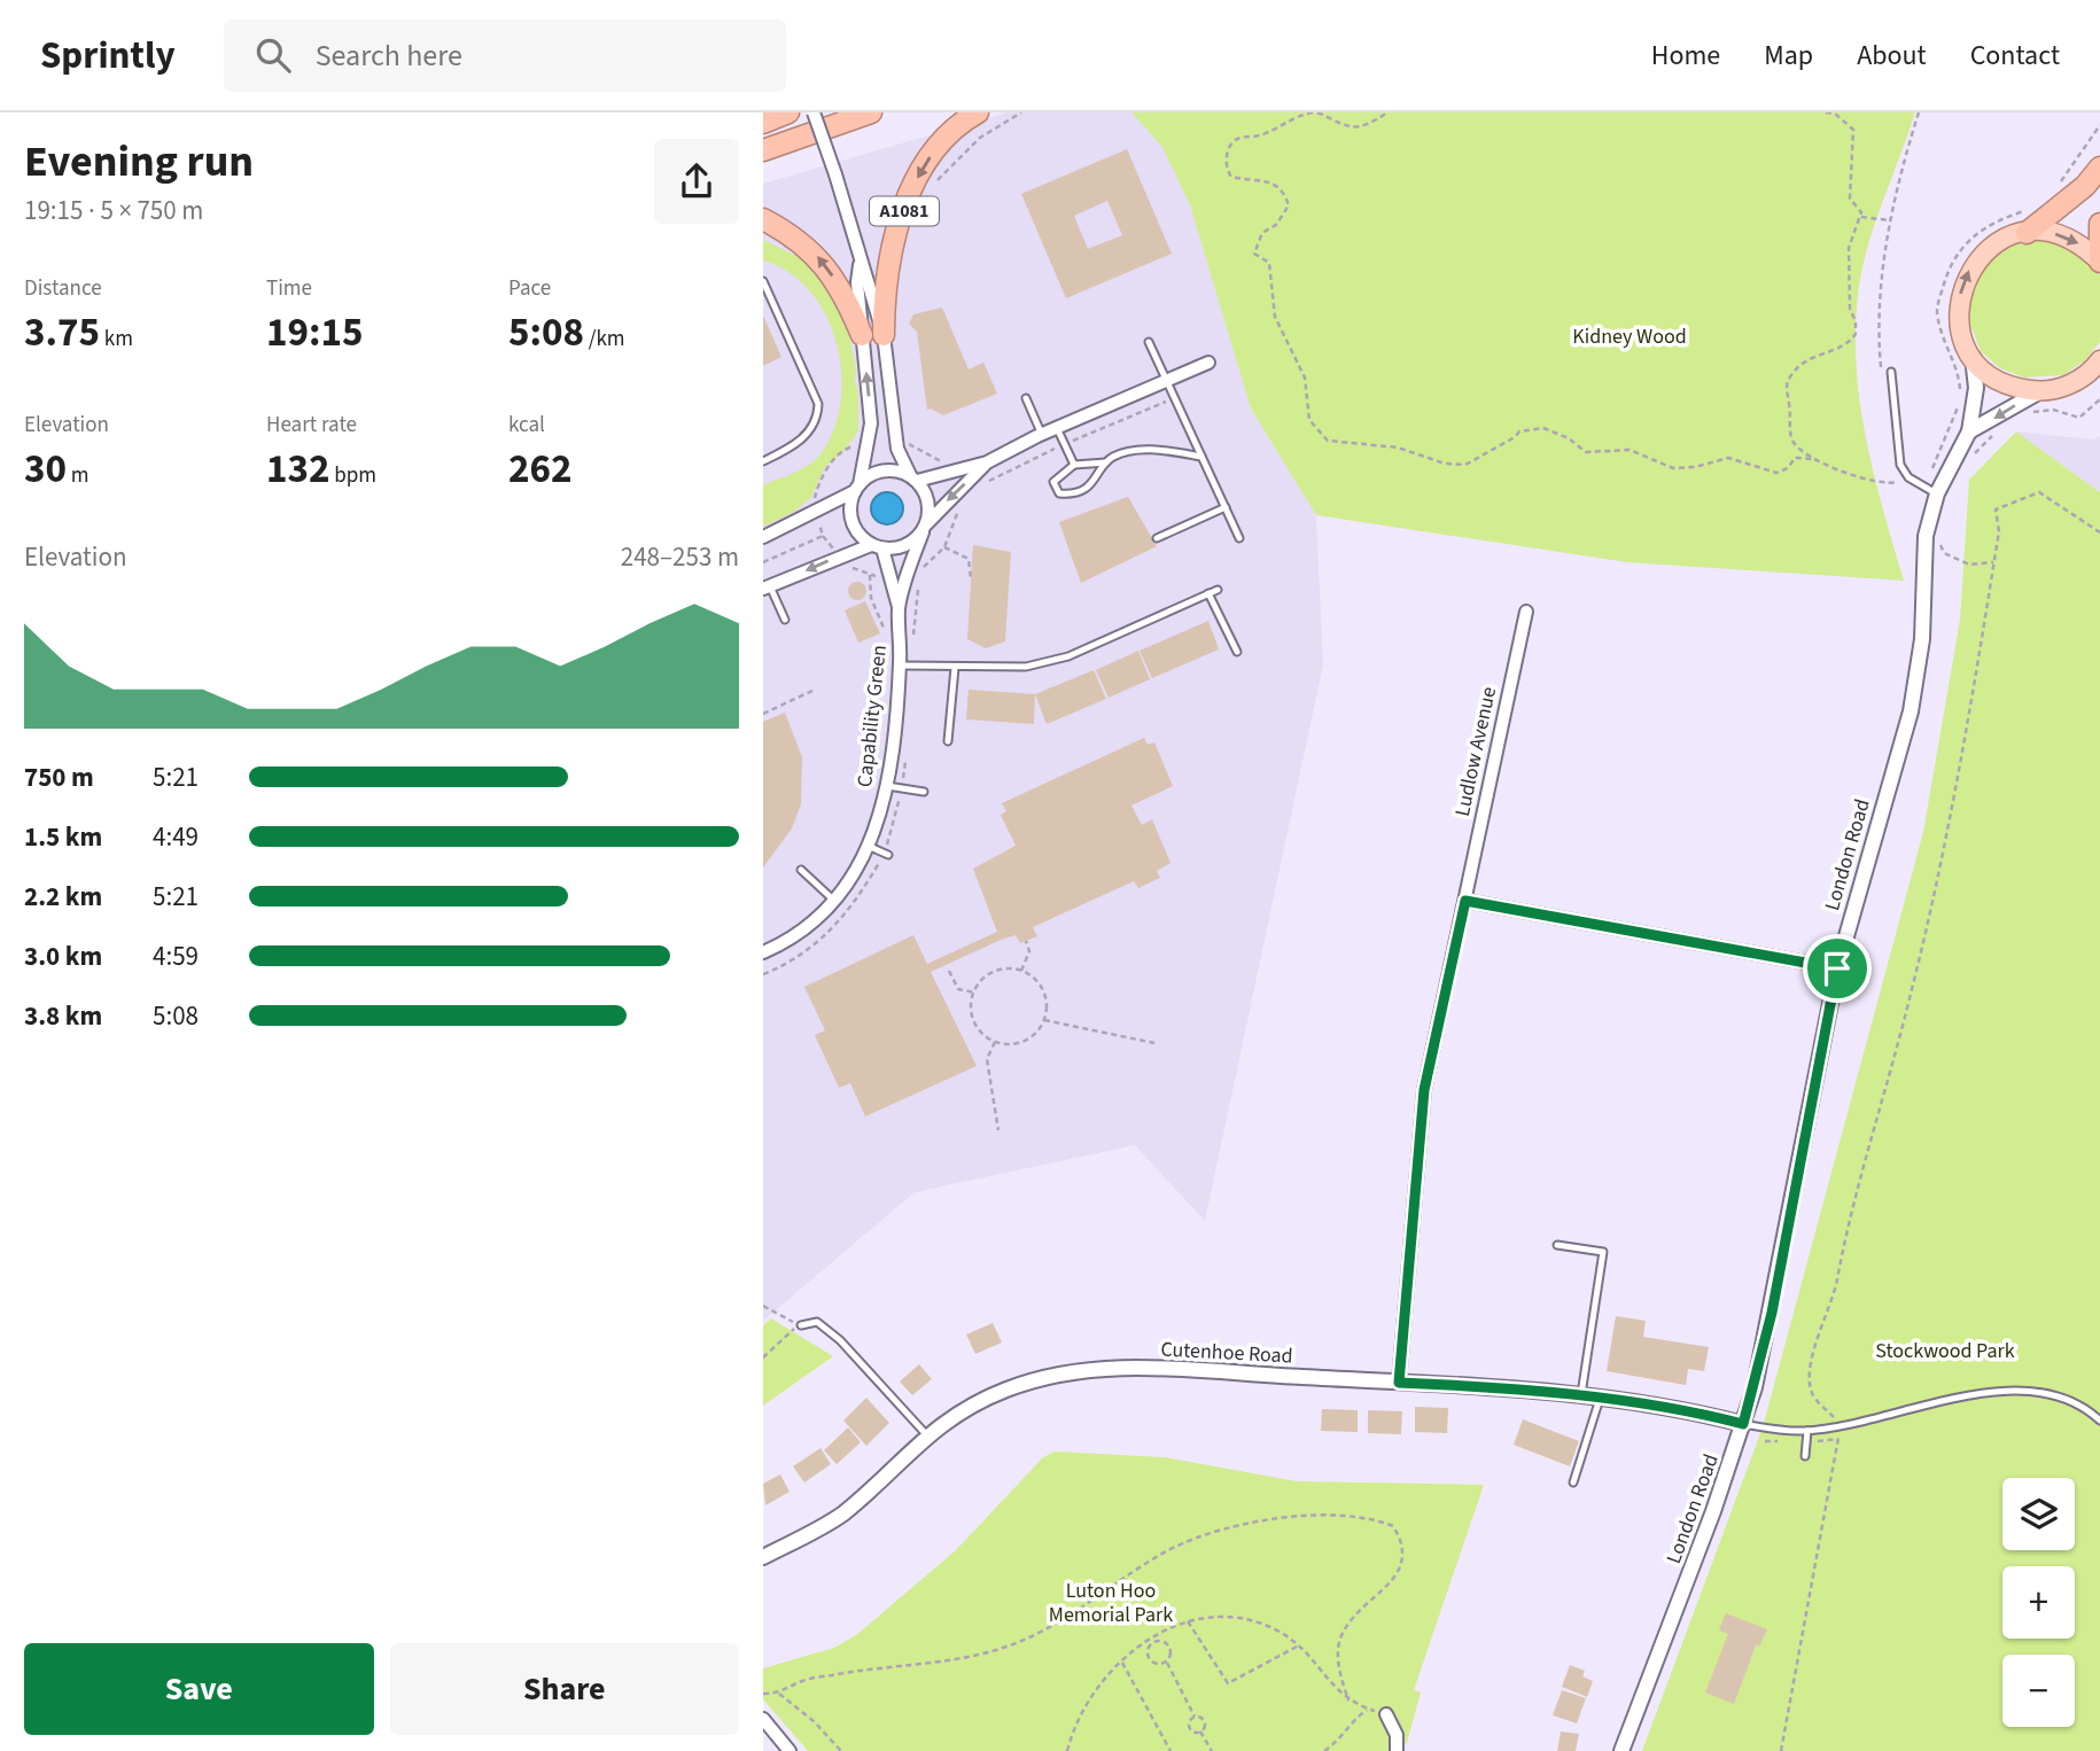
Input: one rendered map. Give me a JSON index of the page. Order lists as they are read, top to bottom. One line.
{"streets":{"highway":["A1081"],"street":["Capability Green","Ludlow Avenue","London Road","Cutenhoe Road"]},"crossings":[["Ludlow Avenue","Cutenhoe Road"],["London Road","Cutenhoe Road"]],"parks":["Kidney Wood","Stockwood Park","Luton Hoo Memorial Park"],"page":{"header":"Sprintly","search":"Search here","nav":["Home","Map","About","Contact"],"heading":["Evening run","19:15 · 5 × 750 m"],"stats":[["Distance","3.75 km"],["Time","19:15"],["Pace","5:08 /km"],["Elevation","30 m"],["Heart rate","132 bpm"],["kcal","262"]],"chart":["Elevation","248–253 m"],"list":[{"name":"750 m","note":"5:21"},{"name":"1.5 km","note":"4:49"},{"name":"2.2 km","note":"5:21"},{"name":"3.0 km","note":"4:59"},{"name":"3.8 km","note":"5:08"}],"map_buttons":["+","−"],"buttons":["Save","Share"]}}
